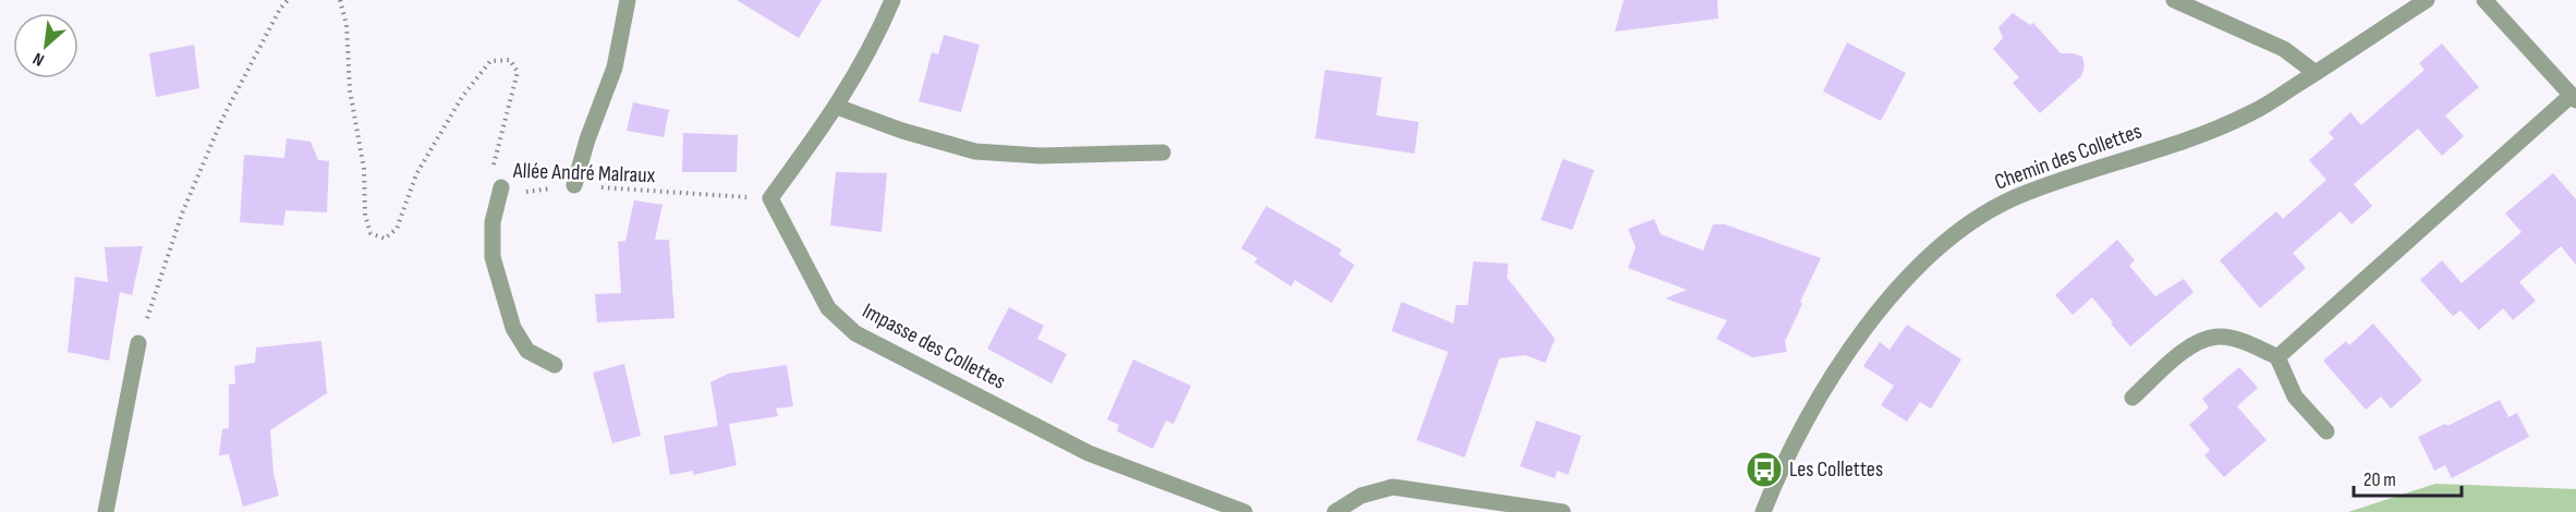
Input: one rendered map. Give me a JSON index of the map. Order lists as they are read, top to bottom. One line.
{"streets":{"street":["Chemin des Collettes","Impasse des Collettes"],"path":["Allée André Malraux"]},"crossings":[["Allée André Malraux","Impasse des Collettes"]],"places":{"bus stop":["Les Collettes"]},"scale_bar":"20 m","north":"bottom left"}
